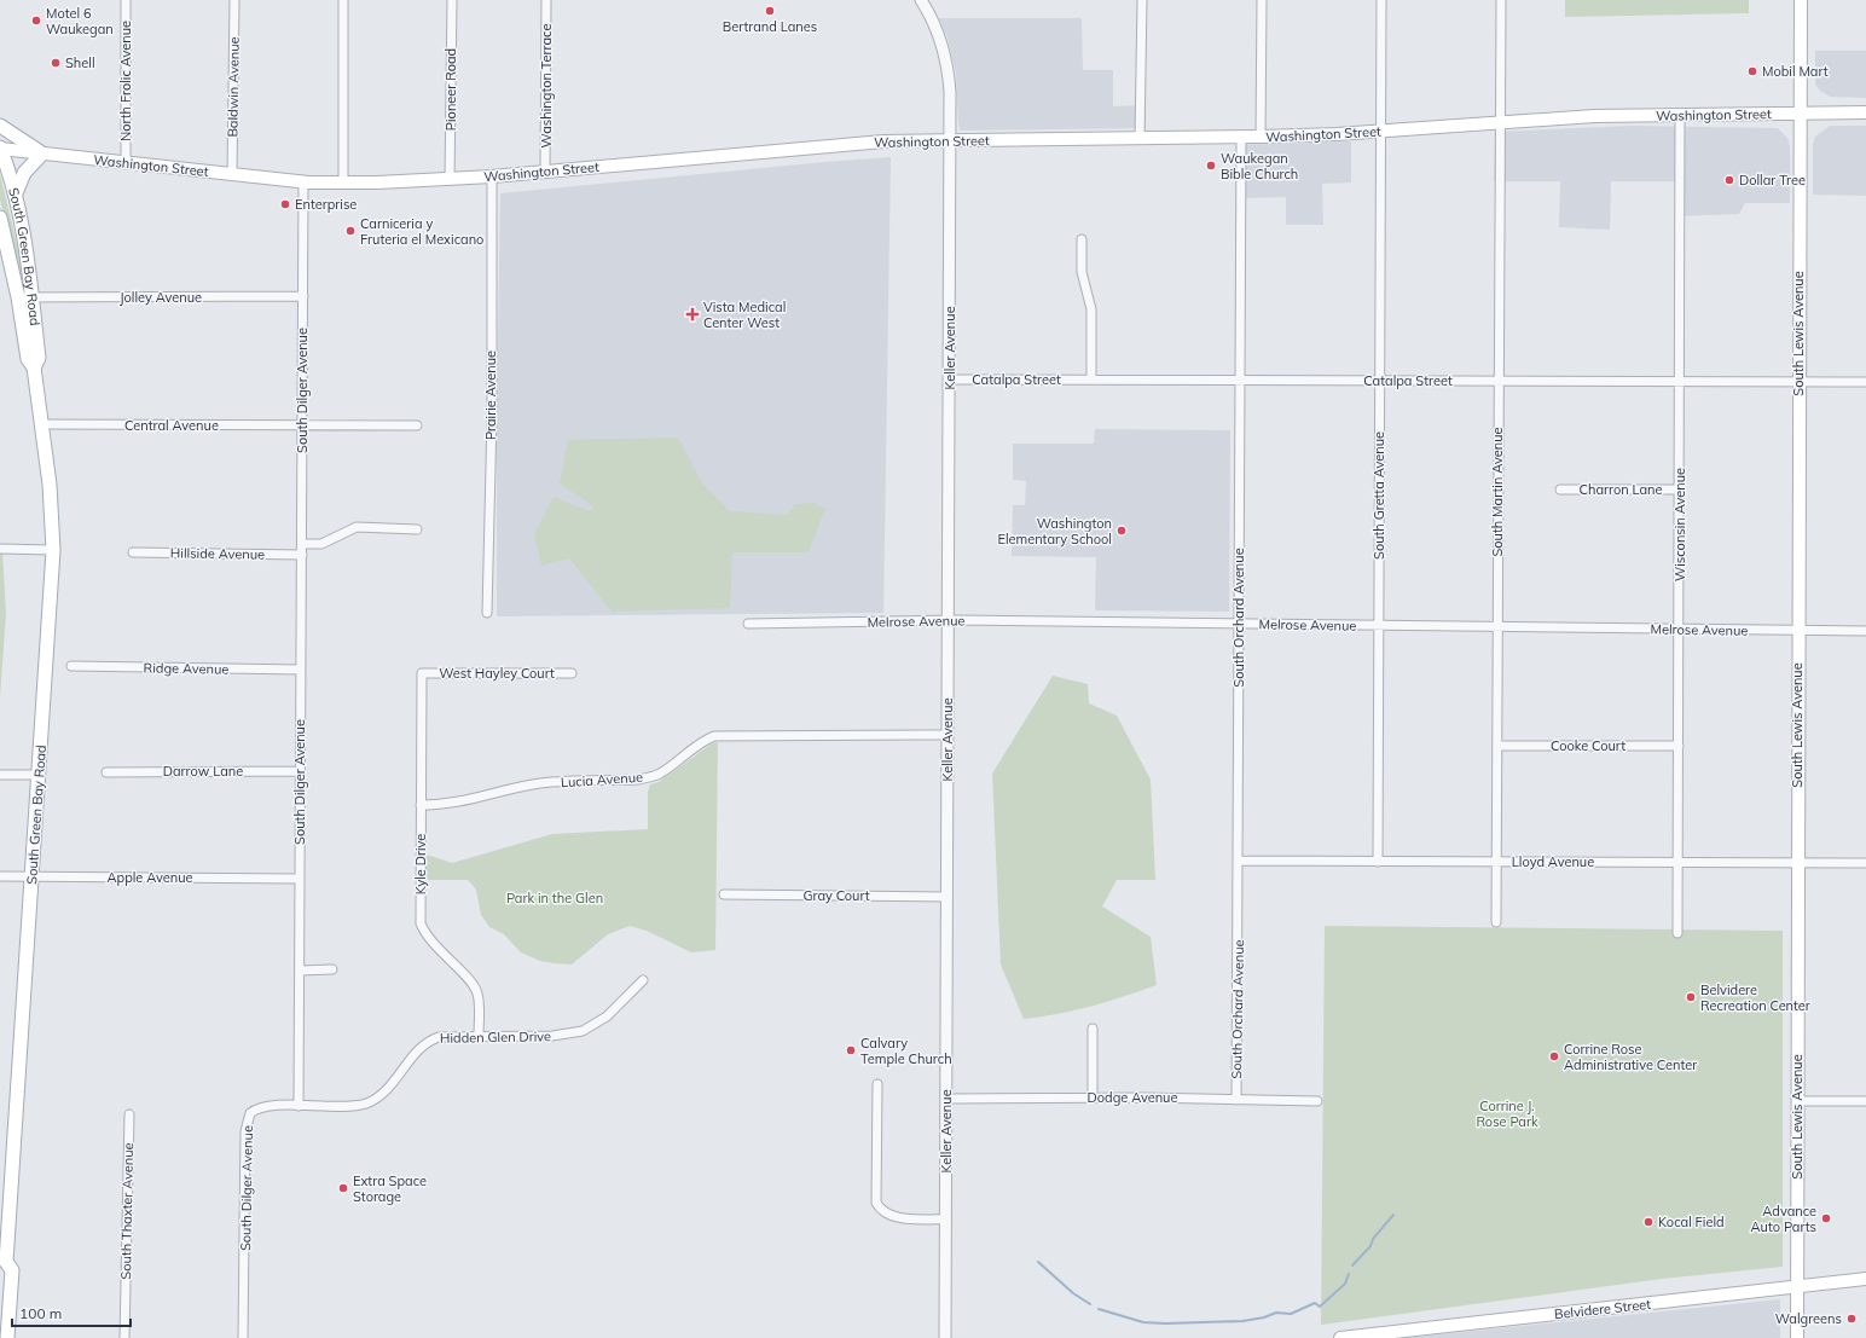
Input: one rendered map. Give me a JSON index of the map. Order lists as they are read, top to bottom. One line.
{"streets":{"main road":["Washington Street","South Green Bay Road","South Lewis Avenue","Belvidere Street"],"street":["North Frolic Avenue","Washington Terrace","Baldwin Avenue","Pioneer Road","Jolley Avenue","Keller Avenue","Catalpa Street","South Dilger Avenue","Prairie Avenue","Central Avenue","Charron Lane","South Martin Avenue","South Gretta Avenue","Wisconsin Avenue","Hillside Avenue","South Orchard Avenue","Melrose Avenue","Ridge Avenue","West Hayley Court","Cooke Court","Darrow Lane","Lucia Avenue","Lloyd Avenue","Kyle Drive","Apple Avenue","Gray Court","Hidden Glen Drive","Dodge Avenue","South Thaxter Avenue"]},"crossings":[["North Frolic Avenue","Washington Street"],["Washington Terrace","Washington Street"],["Baldwin Avenue","Washington Street"],["Pioneer Road","Washington Street"],["Washington Street","South Green Bay Road"],["Washington Street","South Lewis Avenue"],["Washington Street","Keller Avenue"],["Washington Street","South Dilger Avenue"],["Washington Street","Prairie Avenue"],["Washington Street","South Martin Avenue"],["Washington Street","South Gretta Avenue"],["Washington Street","Wisconsin Avenue"],["Washington Street","South Orchard Avenue"],["South Green Bay Road","Jolley Avenue"],["South Green Bay Road","Central Avenue"],["South Green Bay Road","Apple Avenue"],["Jolley Avenue","South Dilger Avenue"],["South Lewis Avenue","Catalpa Street"],["South Lewis Avenue","Melrose Avenue"],["South Lewis Avenue","Lloyd Avenue"],["South Lewis Avenue","Belvidere Street"],["Keller Avenue","Catalpa Street"],["Keller Avenue","Melrose Avenue"],["Keller Avenue","Lucia Avenue"],["Keller Avenue","Gray Court"],["Keller Avenue","Dodge Avenue"],["Catalpa Street","South Martin Avenue"],["Catalpa Street","South Gretta Avenue"],["Catalpa Street","Wisconsin Avenue"],["Catalpa Street","South Orchard Avenue"],["South Dilger Avenue","Central Avenue"],["South Dilger Avenue","Hillside Avenue"],["South Dilger Avenue","Ridge Avenue"],["South Dilger Avenue","Darrow Lane"],["South Dilger Avenue","Apple Avenue"],["South Dilger Avenue","Hidden Glen Drive"],["Charron Lane","Wisconsin Avenue"],["South Martin Avenue","Melrose Avenue"],["South Martin Avenue","Cooke Court"],["South Martin Avenue","Lloyd Avenue"],["South Gretta Avenue","Melrose Avenue"],["South Gretta Avenue","Lloyd Avenue"],["Wisconsin Avenue","Melrose Avenue"],["Wisconsin Avenue","Cooke Court"],["Wisconsin Avenue","Lloyd Avenue"],["South Orchard Avenue","Melrose Avenue"],["South Orchard Avenue","Lloyd Avenue"],["South Orchard Avenue","Dodge Avenue"],["West Hayley Court","Kyle Drive"],["Lucia Avenue","Kyle Drive"],["Kyle Drive","Hidden Glen Drive"]],"parks":["Park in the Glen","Corrine J. Rose Park"],"places":{"other":["Bertrand Lanes","Motel 6 Waukegan","Shell","Mobil Mart","Waukegan Bible Church","Dollar Tree","Enterprise","Carniceria y Fruteria el Mexicano","Washington Elementary School","Belvidere Recreation Center","Calvary Temple Church","Corrine Rose Administrative Center","Extra Space Storage","Advance Auto Parts","Kocal Field","Walgreens"],"health":["Vista Medical Center West"]},"scale_bar":"100 m"}
